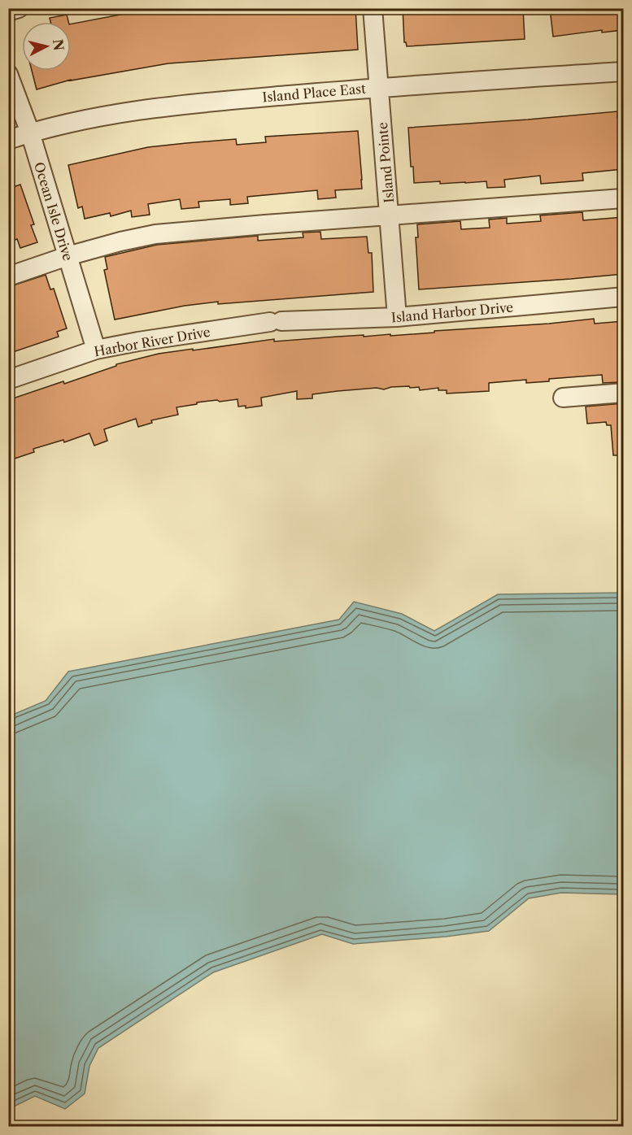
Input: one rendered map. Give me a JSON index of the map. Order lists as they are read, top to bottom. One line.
{"streets":{"street":["Island Place East","Island Pointe","Ocean Isle Drive","Island Harbor Drive","Harbor River Drive"]},"crossings":[["Island Place East","Island Pointe"],["Island Place East","Ocean Isle Drive"],["Island Pointe","Island Harbor Drive"],["Ocean Isle Drive","Harbor River Drive"],["Island Harbor Drive","Harbor River Drive"]],"north":"right"}
